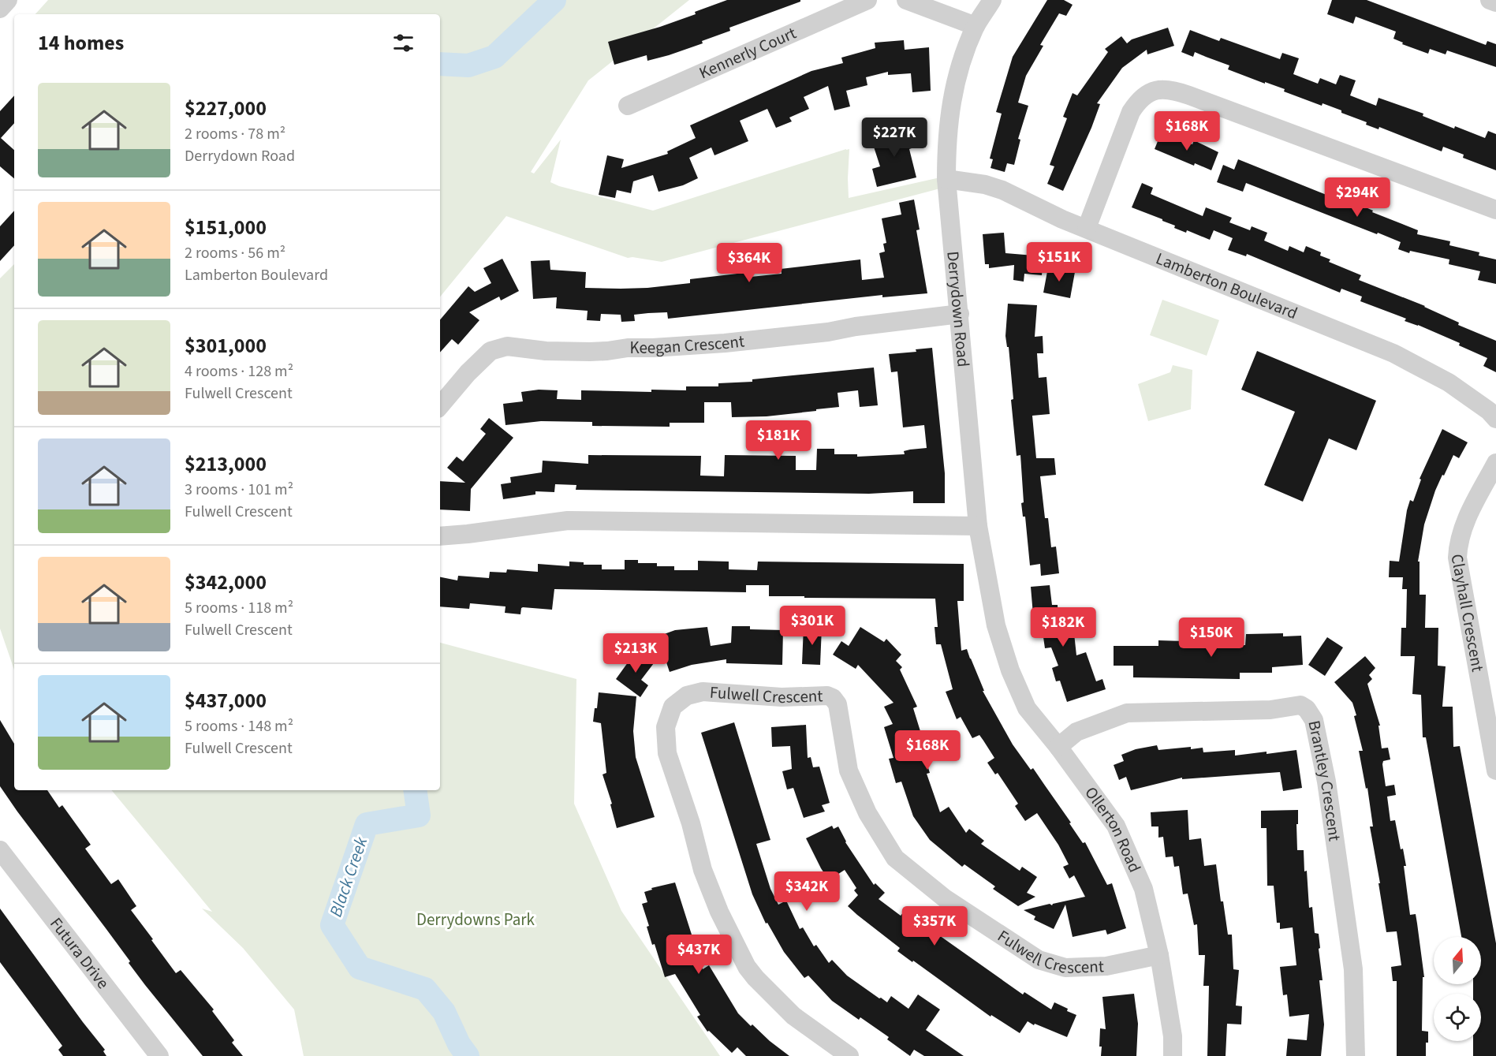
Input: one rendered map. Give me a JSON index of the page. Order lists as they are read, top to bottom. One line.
{"streets":{"street":["Kennerly Court","Lamberton Boulevard","Derrydown Road","Keegan Crescent","Clayhall Crescent","Fulwell Crescent","Brantley Crescent","Ollerton Road","Futura Drive"]},"crossings":[["Lamberton Boulevard","Derrydown Road"],["Derrydown Road","Keegan Crescent"],["Derrydown Road","Ollerton Road"],["Fulwell Crescent","Ollerton Road"],["Brantley Crescent","Ollerton Road"]],"water":["Black Creek"],"parks":["Derrydowns Park"],"north":"top","page":{"heading":"14 homes","list":[{"name":"$227,000","note":"2 rooms · 78 m² · Derrydown Road"},{"name":"$151,000","note":"2 rooms · 56 m² · Lamberton Boulevard"},{"name":"$301,000","note":"4 rooms · 128 m² · Fulwell Crescent"},{"name":"$213,000","note":"3 rooms · 101 m² · Fulwell Crescent"},{"name":"$342,000","note":"5 rooms · 118 m² · Fulwell Crescent"},{"name":"$437,000","note":"5 rooms · 148 m² · Fulwell Crescent"}],"price":["$168K","$227K","$294K","$151K","$364K","$181K","$301K","$182K","$150K","$213K","$168K","$342K","$357K","$437K"]}}
